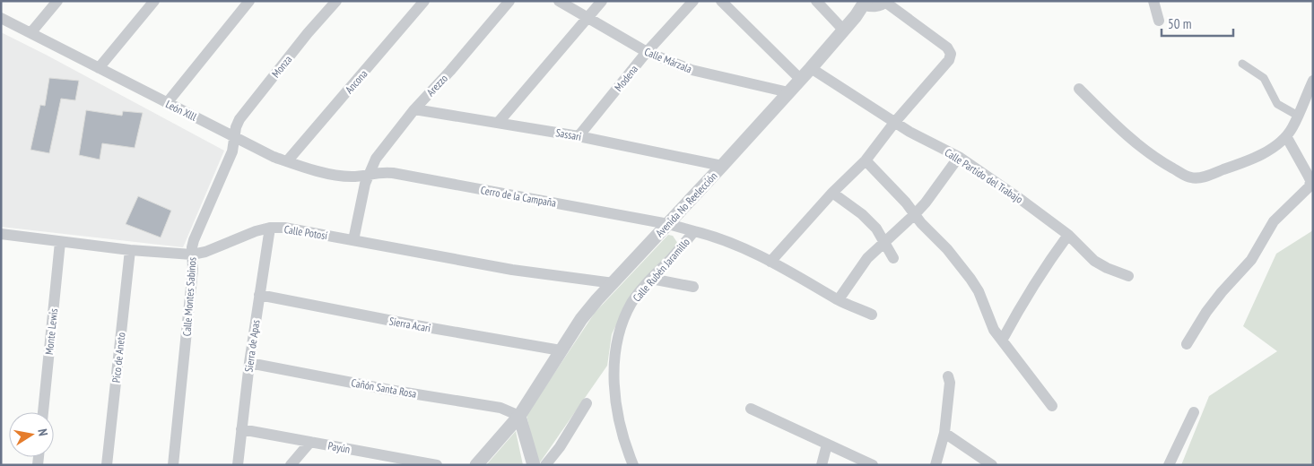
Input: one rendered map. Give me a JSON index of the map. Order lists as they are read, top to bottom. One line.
{"streets":{"street":["Calle Márzala","Monza","Modena","Ancona","Arezzo","León Xlll","Sassari","Calle Partido del Trabajo","Cerro de la Campaña","Avenida No Reelección","Calle Potosí","Calle Rubén Jaramillo","Calle Montes Sabinos","Sierra Acari","Monte Lewis","Sierra de Apas","Pico de Aneto","Cañón Santa Rosa","Payún"]},"crossings":[["Calle Márzala","Modena"],["Calle Márzala","Avenida No Reelección"],["Monza","León Xlll"],["Monza","Calle Montes Sabinos"],["Modena","Sassari"],["Ancona","León Xlll"],["Arezzo","León Xlll"],["Arezzo","Sassari"],["Arezzo","Cerro de la Campaña"],["Arezzo","Calle Potosí"],["León Xlll","Cerro de la Campaña"],["León Xlll","Calle Montes Sabinos"],["Sassari","Avenida No Reelección"],["Calle Partido del Trabajo","Avenida No Reelección"],["Cerro de la Campaña","Avenida No Reelección"],["Cerro de la Campaña","Calle Rubén Jaramillo"],["Avenida No Reelección","Calle Potosí"],["Avenida No Reelección","Calle Rubén Jaramillo"],["Avenida No Reelección","Sierra Acari"],["Avenida No Reelección","Cañón Santa Rosa"],["Calle Potosí","Calle Montes Sabinos"],["Calle Potosí","Monte Lewis"],["Calle Potosí","Sierra de Apas"],["Calle Potosí","Pico de Aneto"],["Sierra Acari","Sierra de Apas"],["Sierra de Apas","Cañón Santa Rosa"],["Sierra de Apas","Payún"]],"scale_bar":"50 m","north":"right"}
